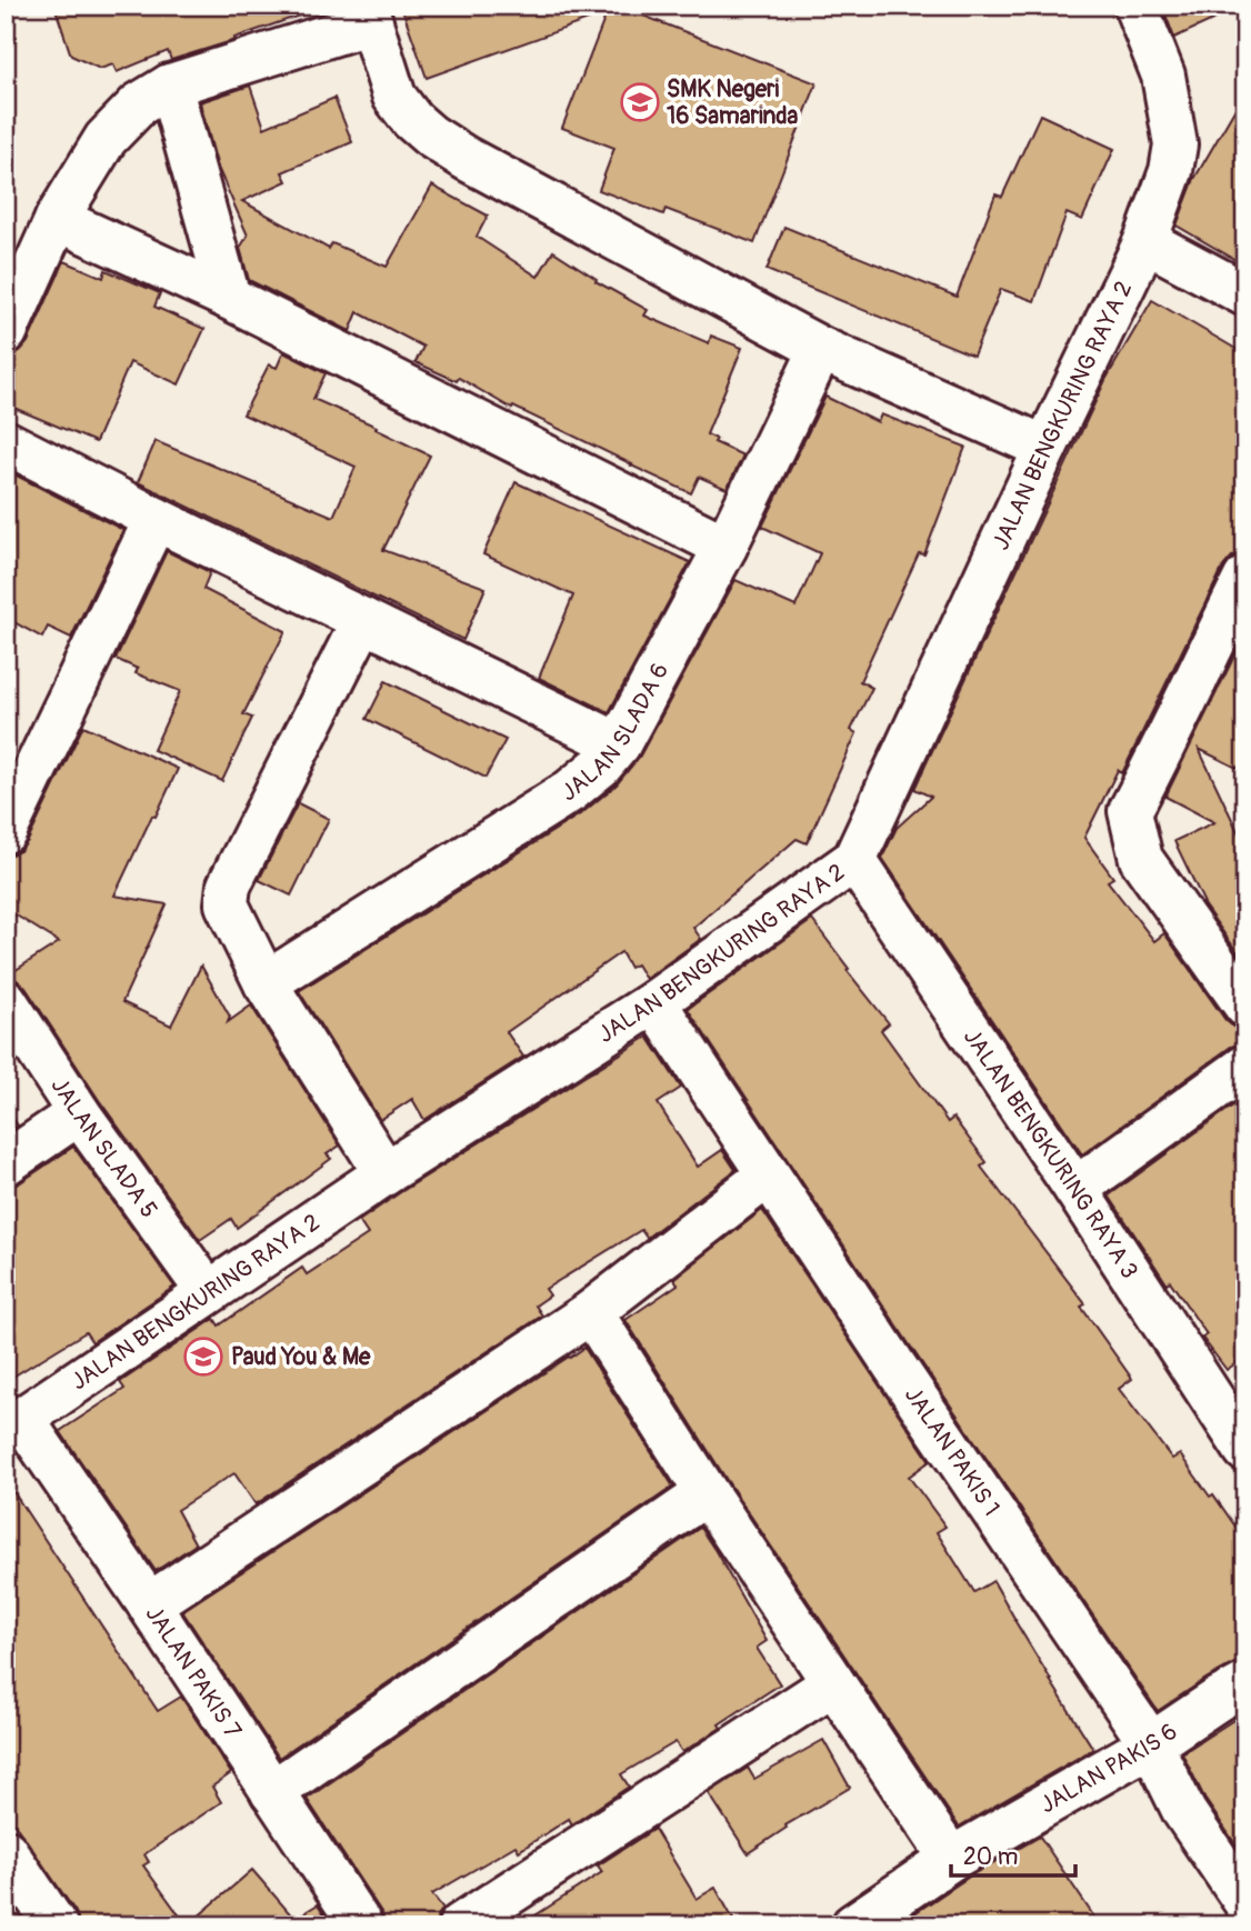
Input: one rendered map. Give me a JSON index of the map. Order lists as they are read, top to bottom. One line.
{"streets":{"street":["JALAN BENGKURING RAYA 2","JALAN SLADA 6","JALAN SLADA 5","JALAN BENGKURING RAYA 3","JALAN PAKIS 1","JALAN PAKIS 7","JALAN PAKIS 6"]},"crossings":[["JALAN BENGKURING RAYA 2","JALAN SLADA 5"],["JALAN BENGKURING RAYA 2","JALAN BENGKURING RAYA 3"],["JALAN BENGKURING RAYA 2","JALAN PAKIS 1"],["JALAN BENGKURING RAYA 2","JALAN PAKIS 7"],["JALAN PAKIS 1","JALAN PAKIS 6"]],"places":{"school or university":["SMK Negeri 16 Samarinda","Paud You & Me"]},"scale_bar":"20 m"}
